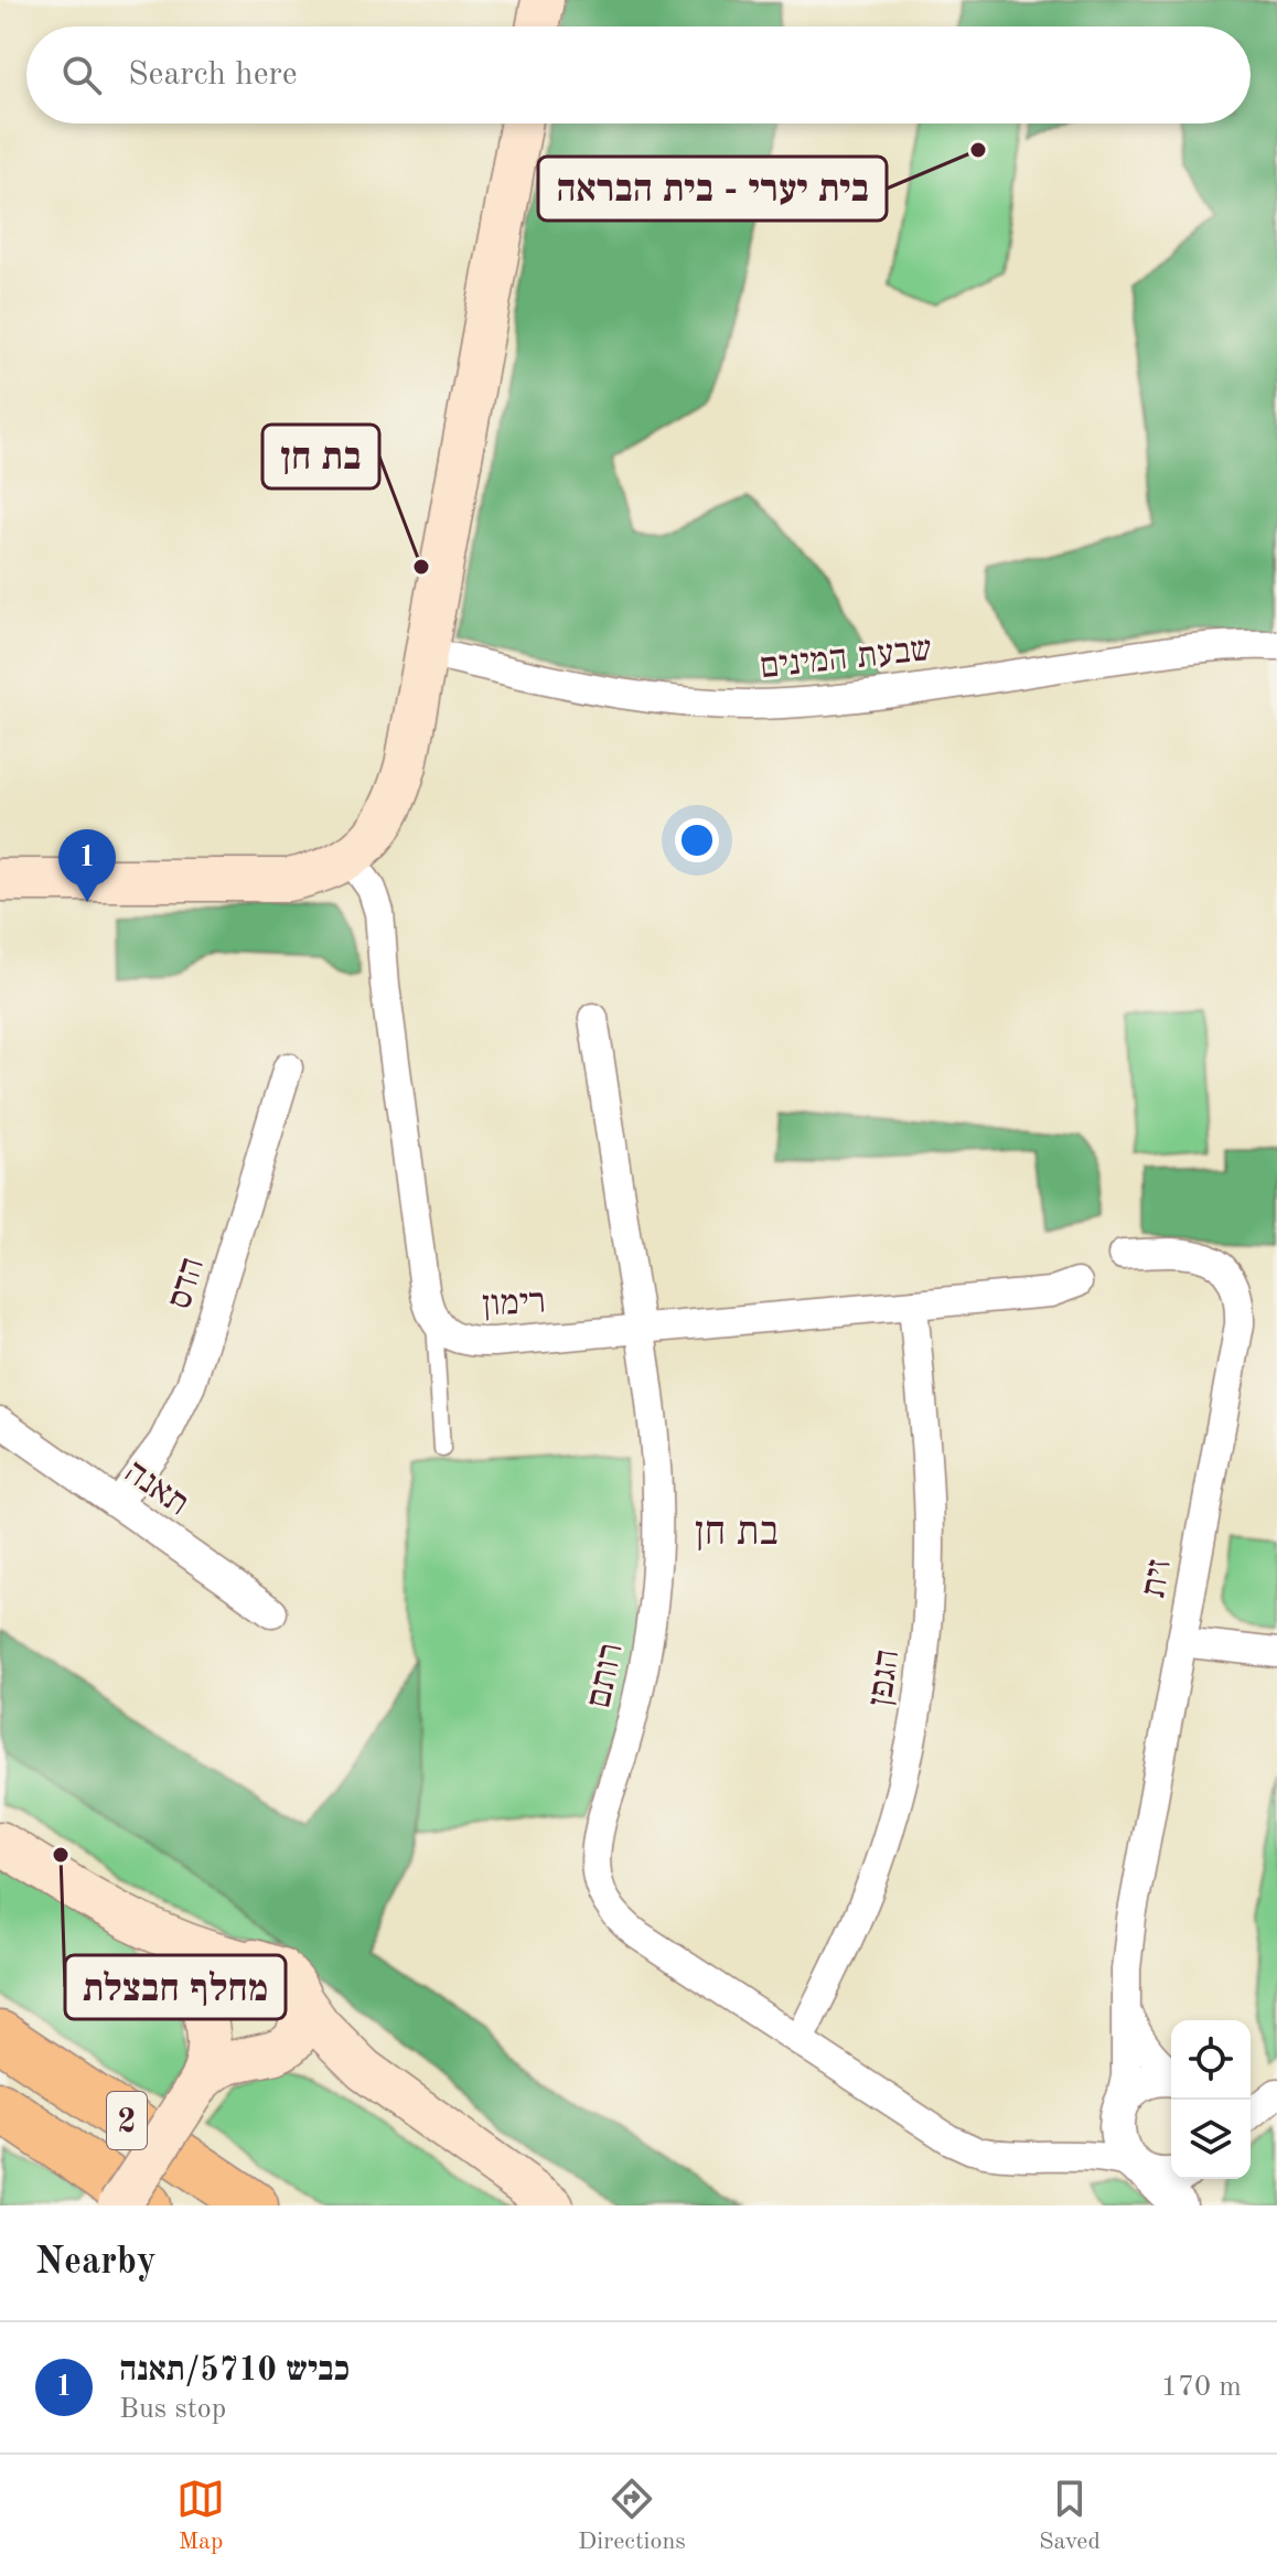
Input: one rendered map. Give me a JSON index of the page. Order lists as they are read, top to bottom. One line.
{"streets":{"highway":["2"],"street":["שבעת המינים","הדס","רימון","תאנה","זית","רותם","הגפן"]},"crossings":[["הדס","תאנה"],["רימון","רותם"],["רימון","הגפן"],["רותם","הגפן"]],"districts":["בת חן"],"places":["בית יערי - בית הבראה","בת חן","מחלף חבצלת"],"page":{"search":"Search here","pins":"1","heading":"Nearby","list":[{"mark":"1","name":"כביש 5710/תאנה","note":"Bus stop","value":"170 m"}],"nav":["Map","Directions","Saved"]}}
